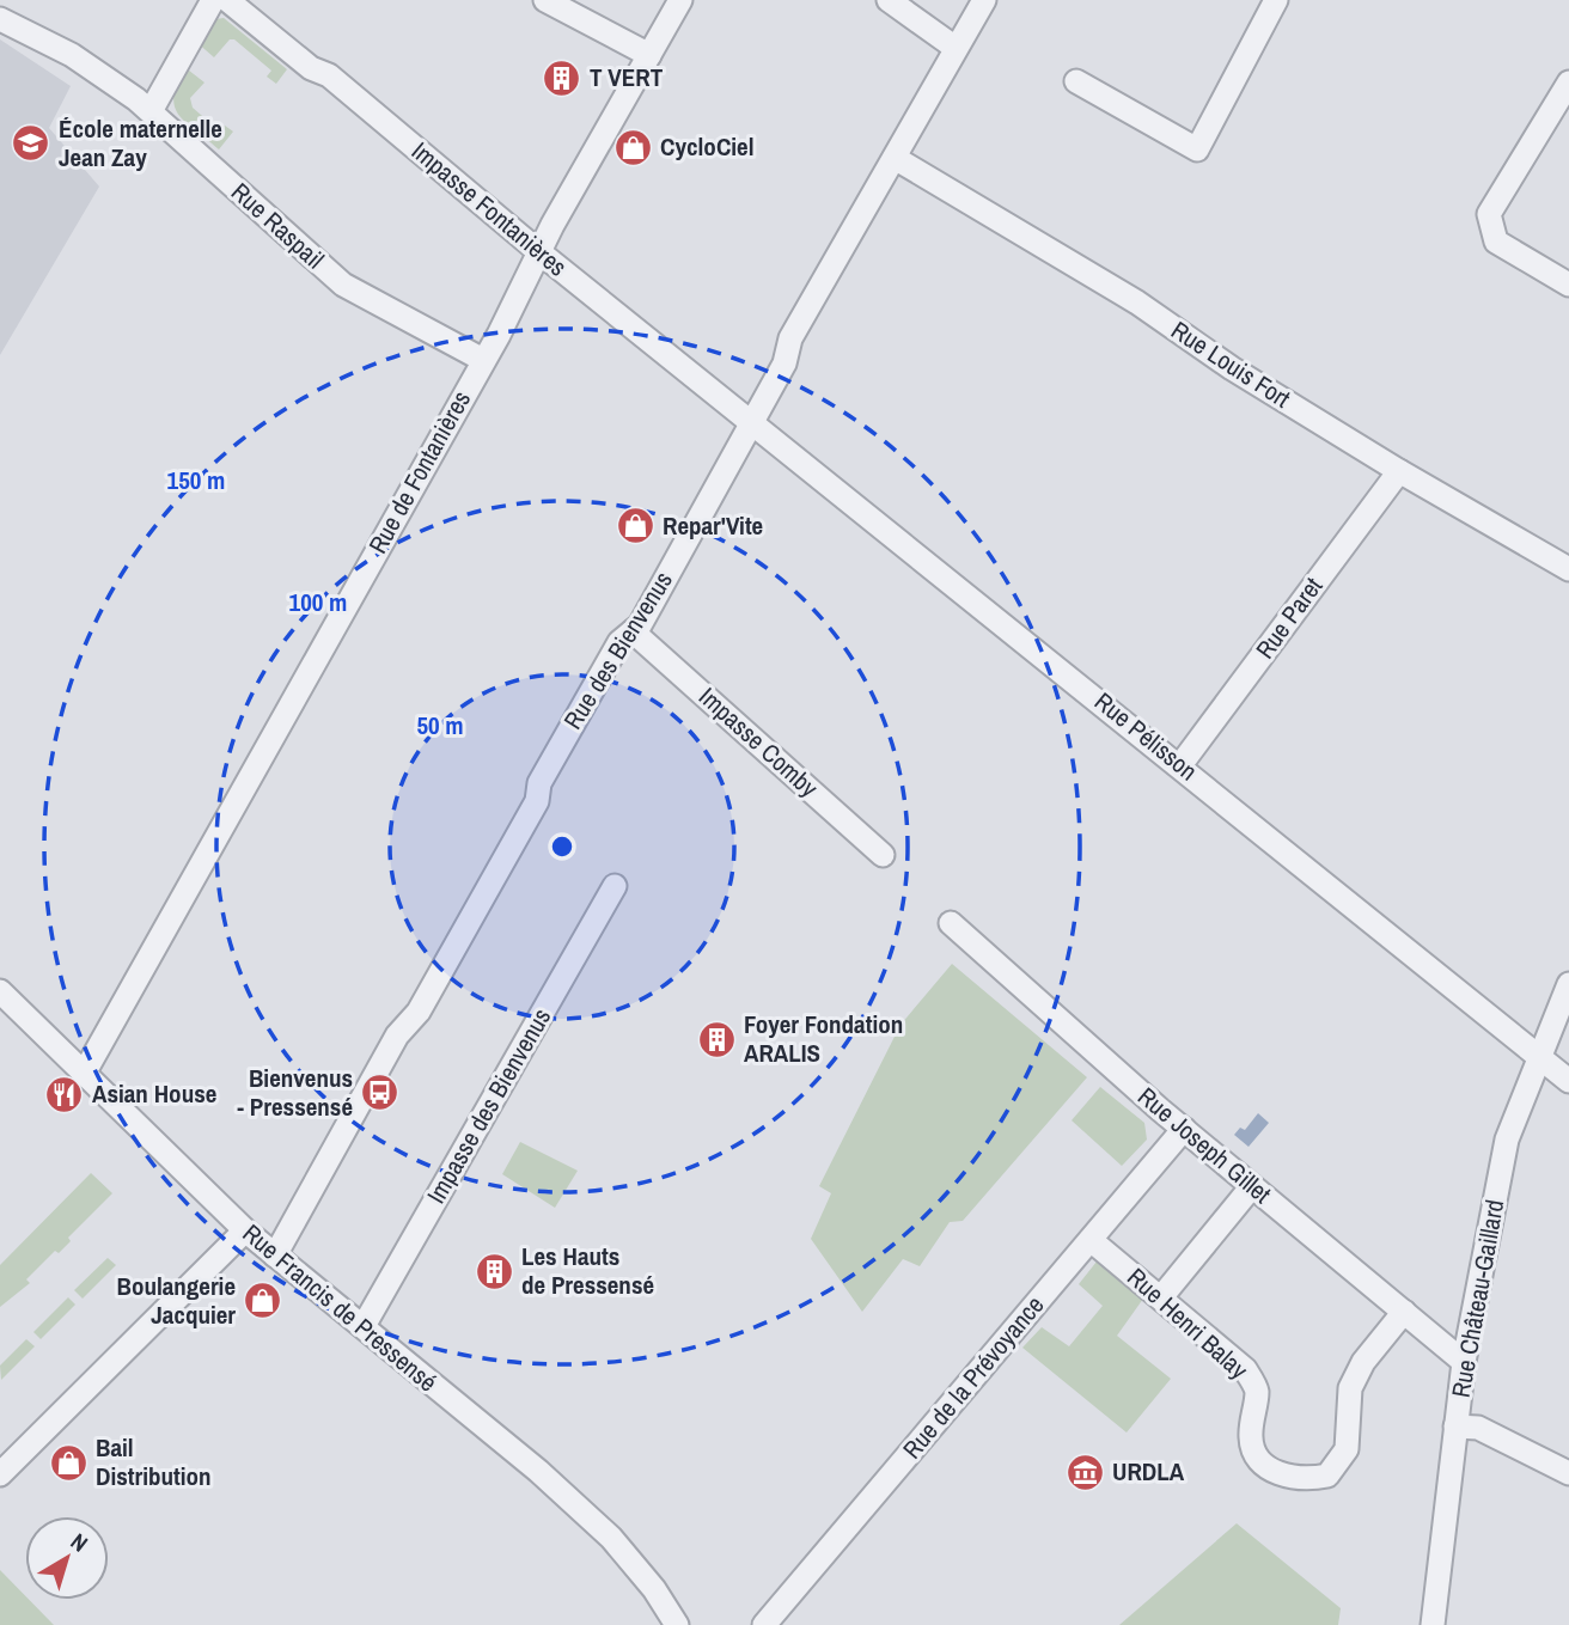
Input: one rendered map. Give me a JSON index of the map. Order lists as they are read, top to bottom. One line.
{"streets":{"street":["Impasse Fontanières","Rue Raspail","Rue Louis Fort","Rue de Fontanières","Rue Paret","Rue des Bienvenus","Rue Pélisson","Impasse Comby","Impasse des Bienvenus","Rue Joseph Gillet","Rue Château-Gaillard","Rue Francis de Pressensé","Rue Henri Balay","Rue de la Prévoyance"]},"crossings":[["Impasse Fontanières","Rue de Fontanières"],["Impasse Fontanières","Rue des Bienvenus"],["Impasse Fontanières","Rue Pélisson"],["Rue Raspail","Rue de Fontanières"],["Rue Louis Fort","Rue Paret"],["Rue Louis Fort","Rue des Bienvenus"],["Rue de Fontanières","Rue Francis de Pressensé"],["Rue Paret","Rue Pélisson"],["Rue des Bienvenus","Rue Pélisson"],["Rue des Bienvenus","Impasse Comby"],["Rue des Bienvenus","Rue Francis de Pressensé"],["Rue Pélisson","Rue Château-Gaillard"],["Impasse des Bienvenus","Rue Francis de Pressensé"],["Rue Joseph Gillet","Rue Château-Gaillard"],["Rue Joseph Gillet","Rue Henri Balay"],["Rue Joseph Gillet","Rue de la Prévoyance"],["Rue Henri Balay","Rue de la Prévoyance"]],"places":{"building":["T VERT","Foyer Fondation ARALIS","Les Hauts de Pressensé"],"school or university":["École maternelle Jean Zay"],"shop":["CycloCiel","Repar'Vite","Boulangerie Jacquier","Bail Distribution"],"bus stop":["Bienvenus - Pressensé"],"restaurant":["Asian House"],"museum":["URDLA"]},"north":"top right","rings":["150 m","100 m","50 m"]}
